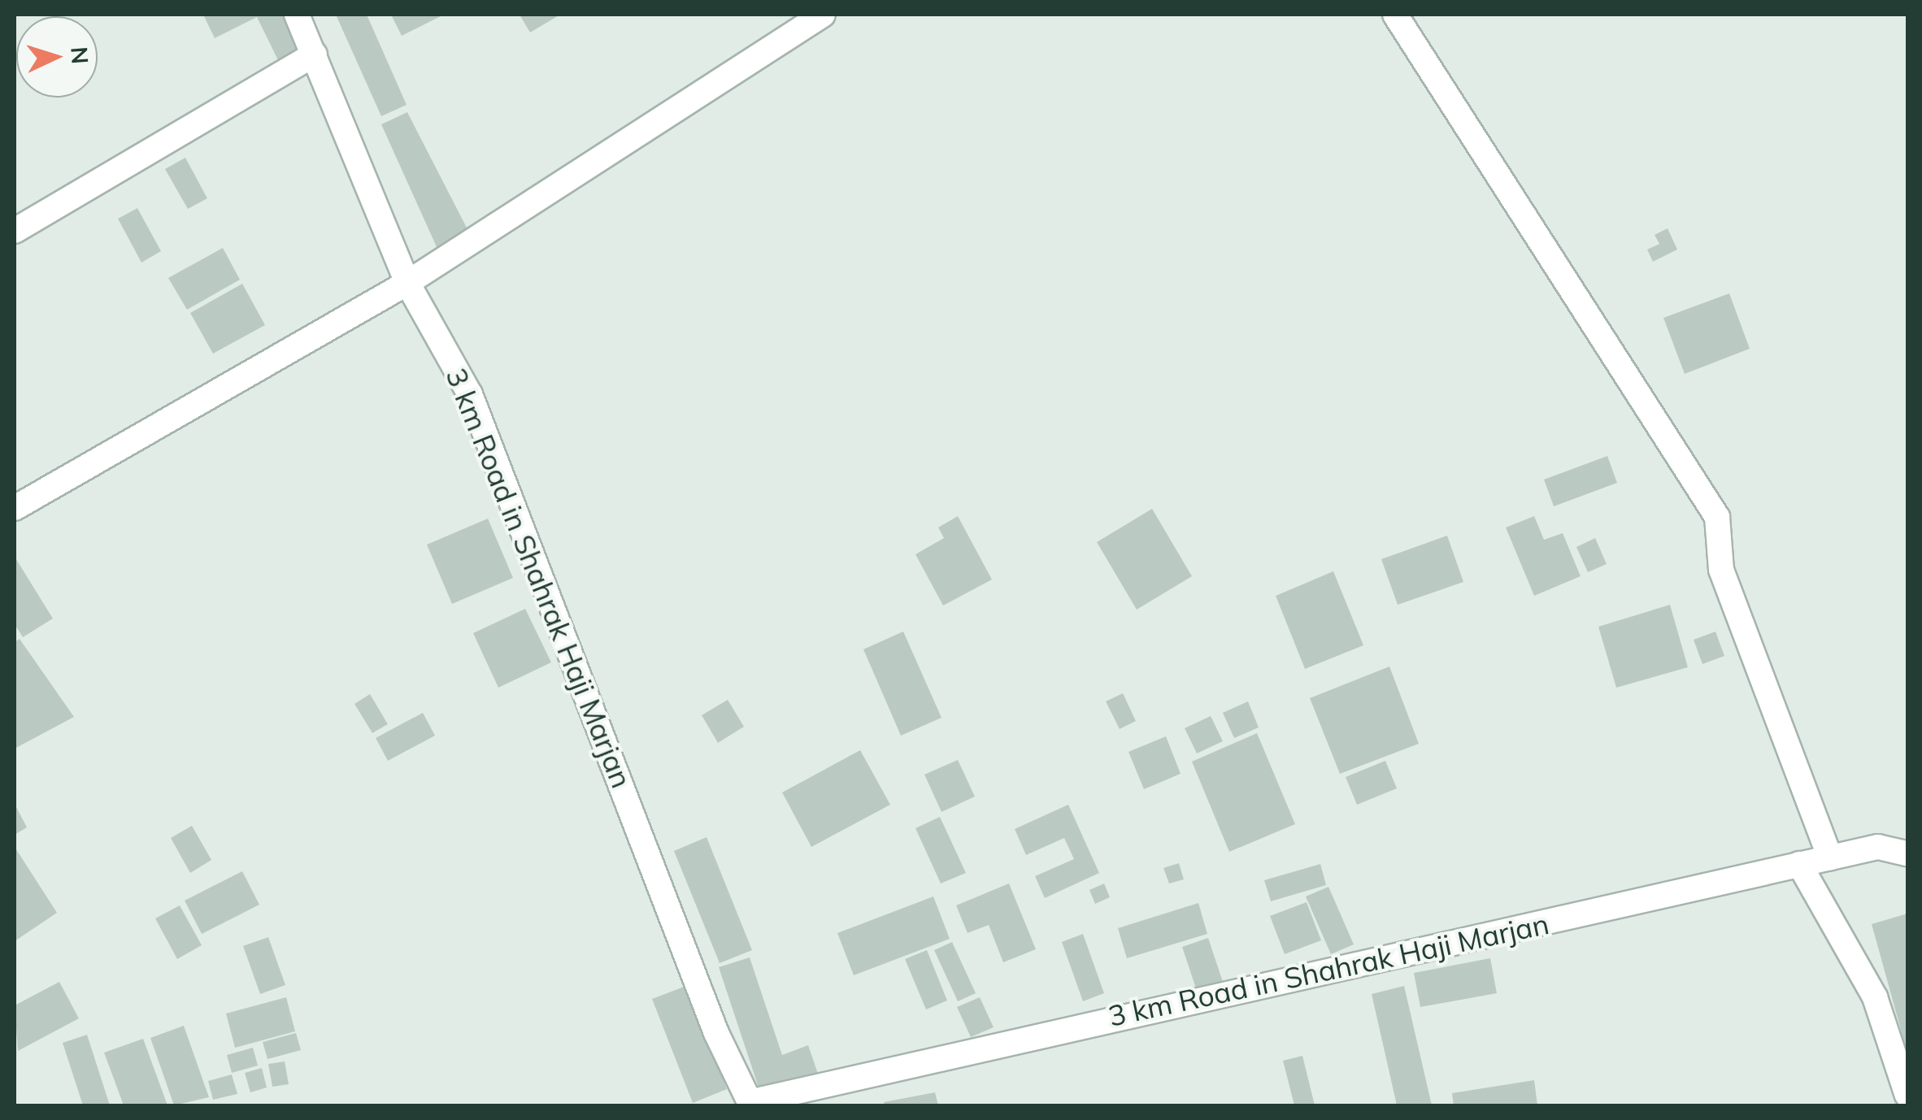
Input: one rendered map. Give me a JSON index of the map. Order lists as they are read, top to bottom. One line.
{"streets":{"street":["3 km Road in Shahrak Haji Marjan"]},"north":"right"}
